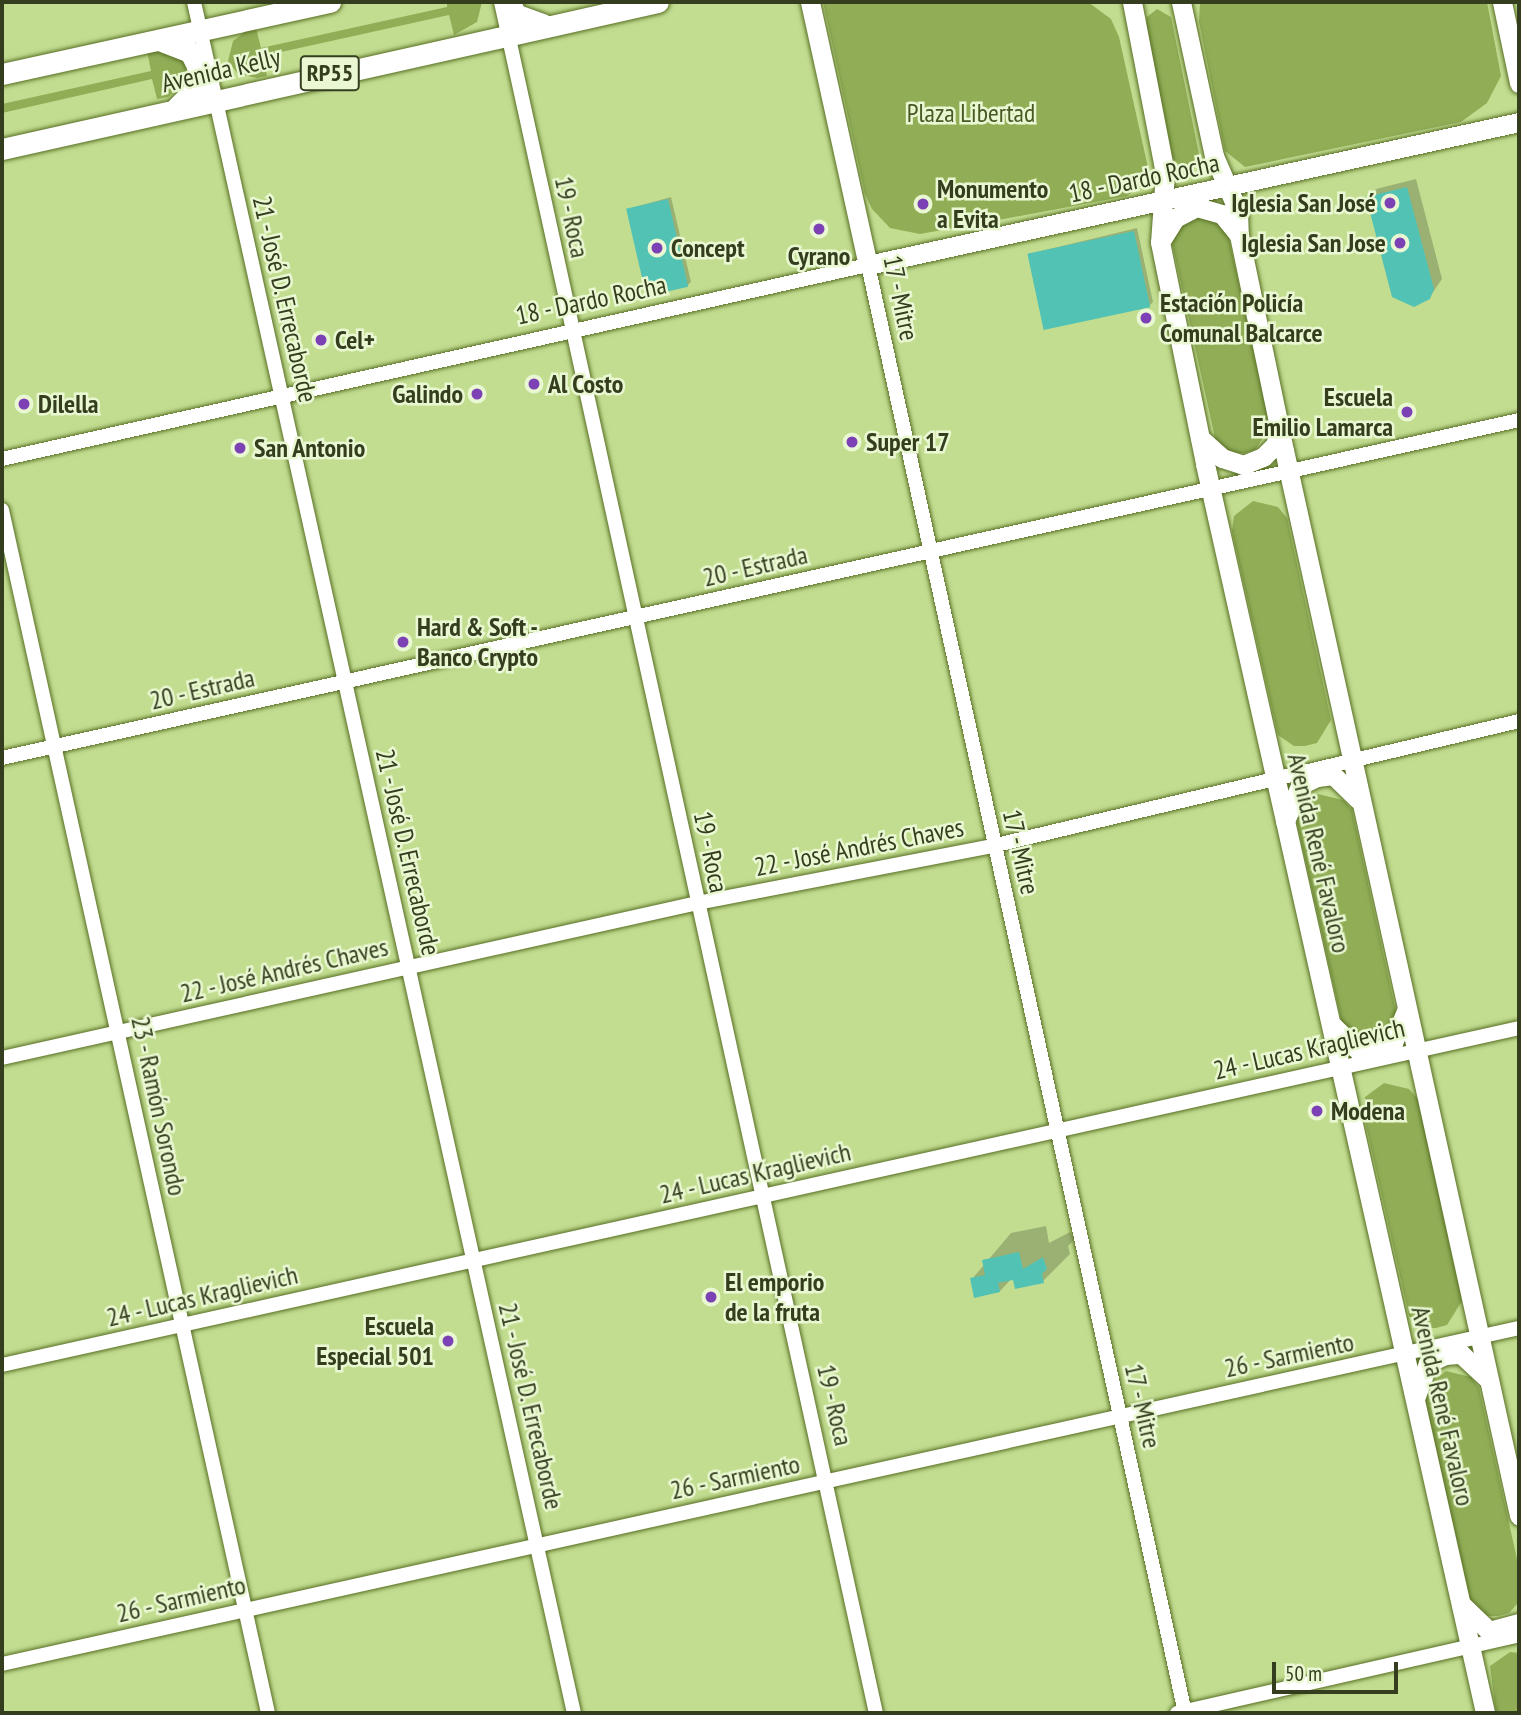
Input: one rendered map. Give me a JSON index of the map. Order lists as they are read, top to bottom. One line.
{"streets":{"main road":["Avenida Kelly","RP55","18 - Dardo Rocha","17 - Mitre","Avenida René Favaloro"],"street":["19 - Roca","21 - José D. Errecaborde","20 - Estrada","22 - José Andrés Chaves","24 - Lucas Kraglievich","23 - Ramón Sorondo","26 - Sarmiento"]},"crossings":[["Avenida Kelly","19 - Roca"],["Avenida Kelly","21 - José D. Errecaborde"],["18 - Dardo Rocha","19 - Roca"],["18 - Dardo Rocha","17 - Mitre"],["18 - Dardo Rocha","21 - José D. Errecaborde"],["18 - Dardo Rocha","Avenida René Favaloro"],["19 - Roca","20 - Estrada"],["19 - Roca","22 - José Andrés Chaves"],["19 - Roca","24 - Lucas Kraglievich"],["19 - Roca","26 - Sarmiento"],["17 - Mitre","20 - Estrada"],["17 - Mitre","22 - José Andrés Chaves"],["17 - Mitre","24 - Lucas Kraglievich"],["17 - Mitre","26 - Sarmiento"],["21 - José D. Errecaborde","20 - Estrada"],["21 - José D. Errecaborde","22 - José Andrés Chaves"],["21 - José D. Errecaborde","24 - Lucas Kraglievich"],["21 - José D. Errecaborde","26 - Sarmiento"],["20 - Estrada","Avenida René Favaloro"],["20 - Estrada","23 - Ramón Sorondo"],["22 - José Andrés Chaves","Avenida René Favaloro"],["22 - José Andrés Chaves","23 - Ramón Sorondo"],["Avenida René Favaloro","24 - Lucas Kraglievich"],["Avenida René Favaloro","26 - Sarmiento"],["24 - Lucas Kraglievich","23 - Ramón Sorondo"],["23 - Ramón Sorondo","26 - Sarmiento"]],"parks":["Plaza Libertad"],"places":["Iglesia San José","Monumento a Evita","Cyrano","Iglesia San Jose","Concept","Estación Policía Comunal Balcarce","Cel+","Al Costo","Galindo","Dilella","Escuela Emilio Lamarca","Super 17","San Antonio","Hard & Soft - Banco Crypto","Modena","El emporio de la fruta","Escuela Especial 501"],"scale_bar":"50 m"}
